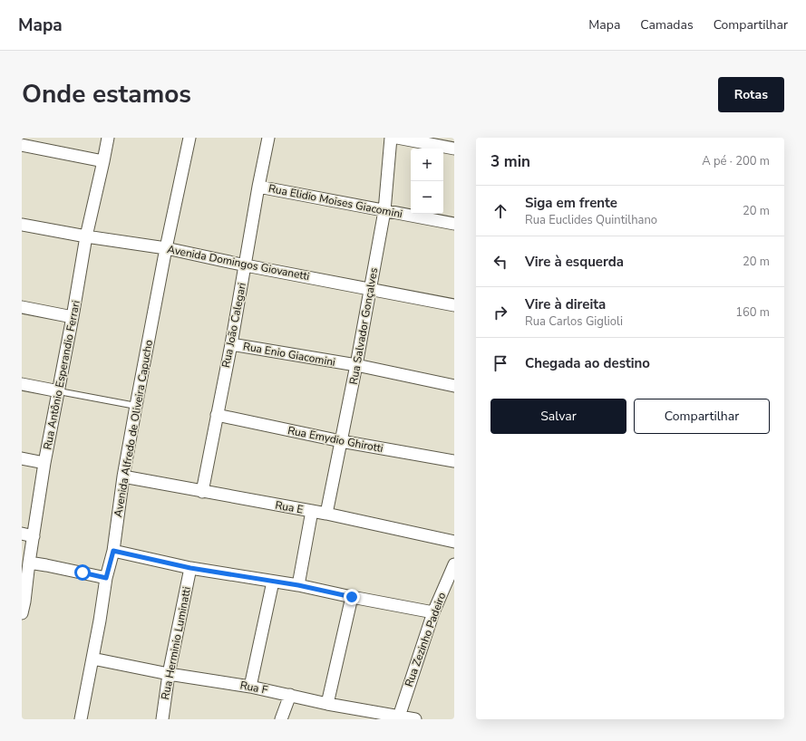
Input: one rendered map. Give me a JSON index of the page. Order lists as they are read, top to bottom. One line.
{"streets":{"street":["Rua Elidio Moises Giacomini","Avenida Domingos Giovanetti","Rua João Calegari","Rua Salvador Gonçalves","Rua Enio Giacomini","Rua Antônio Esperandio Ferrari","Avenida Alfredo de Oliveira Capucho","Rua Emydio Ghirotti","Rua E","Rua Zezinho Padeiro","Rua Herminio Luminatti","Rua F"]},"crossings":[["Rua Elidio Moises Giacomini","Rua João Calegari"],["Rua Elidio Moises Giacomini","Rua Salvador Gonçalves"],["Avenida Domingos Giovanetti","Rua João Calegari"],["Avenida Domingos Giovanetti","Rua Salvador Gonçalves"],["Avenida Domingos Giovanetti","Rua Antônio Esperandio Ferrari"],["Avenida Domingos Giovanetti","Avenida Alfredo de Oliveira Capucho"],["Rua João Calegari","Rua Enio Giacomini"],["Rua João Calegari","Rua Emydio Ghirotti"],["Rua João Calegari","Rua E"],["Rua Salvador Gonçalves","Rua Enio Giacomini"],["Rua Salvador Gonçalves","Rua Emydio Ghirotti"],["Rua Salvador Gonçalves","Rua E"],["Avenida Alfredo de Oliveira Capucho","Rua E"],["Avenida Alfredo de Oliveira Capucho","Rua F"],["Rua Zezinho Padeiro","Rua F"],["Rua Herminio Luminatti","Rua F"]],"page":{"header":"Mapa","nav":["Mapa","Camadas","Compartilhar"],"title":"Onde estamos","buttons":["Rotas",["Salvar","Compartilhar"]],"heading":["3 min","A pé · 200 m"],"map_buttons":["+","−"],"list":[["Siga em frente","Rua Euclides Quintilhano","20 m"],["Vire à esquerda","20 m"],["Vire à direita","Rua Carlos Giglioli","160 m"],"Chegada ao destino"]}}
